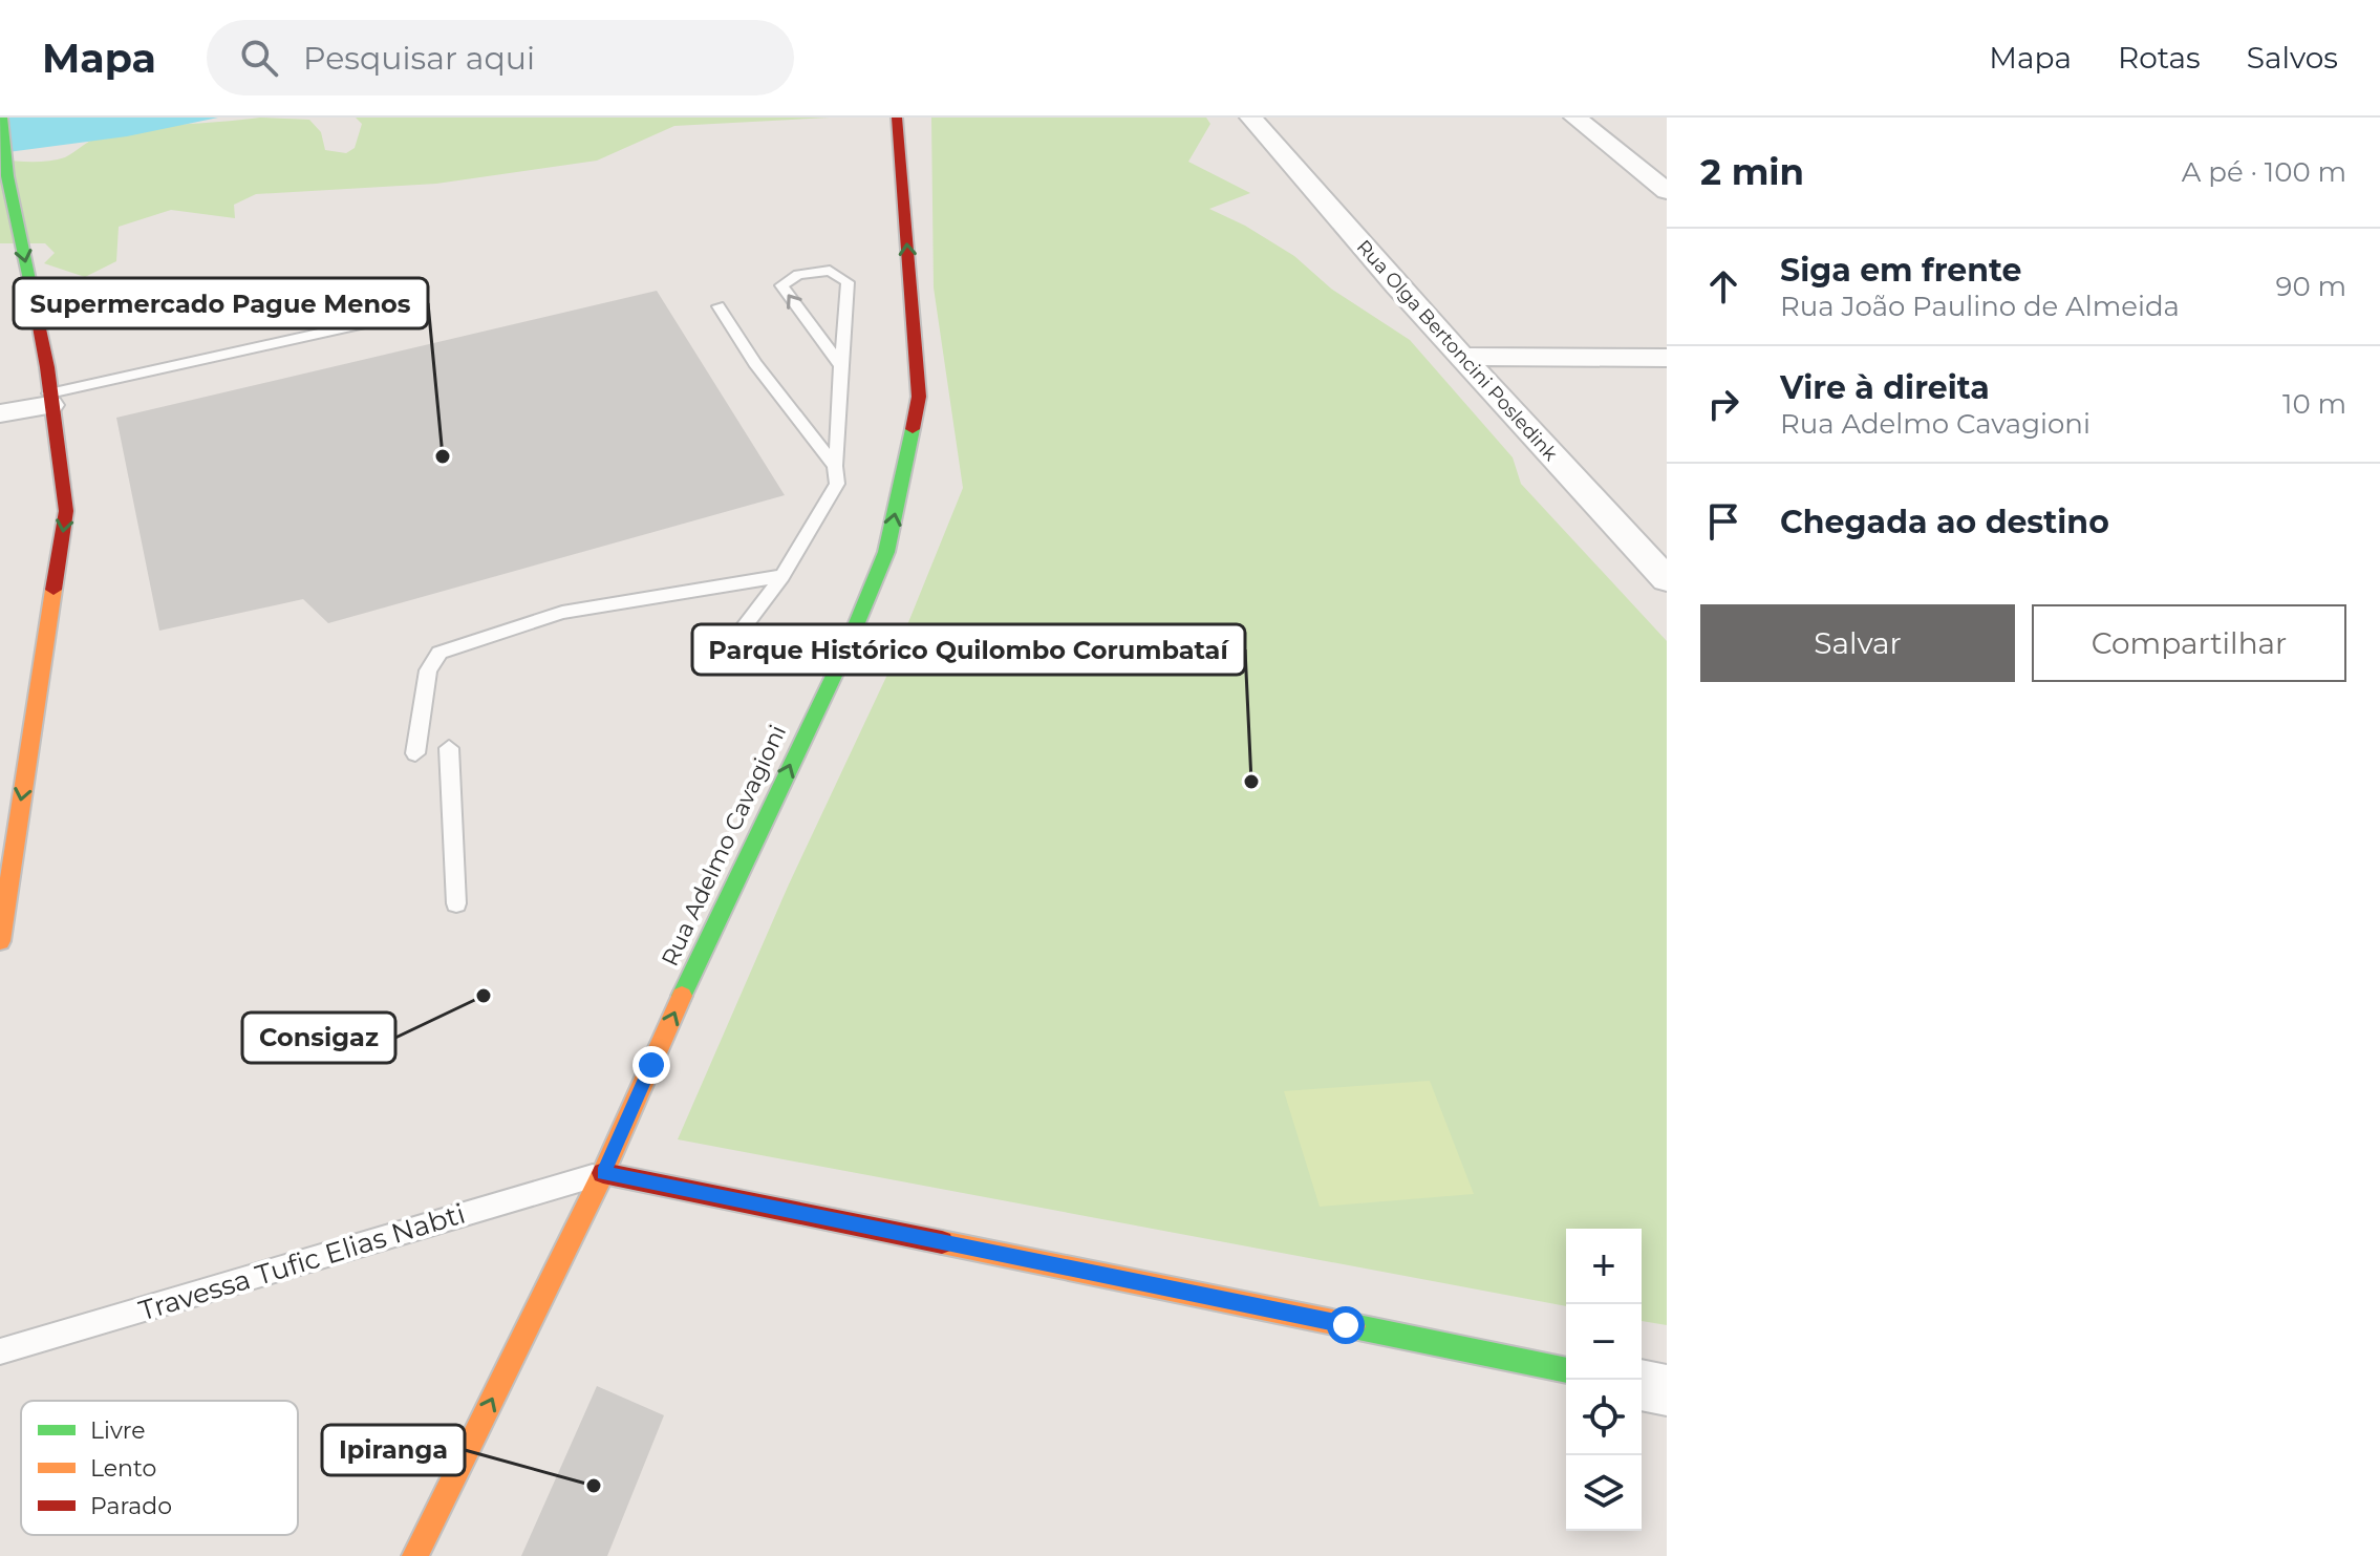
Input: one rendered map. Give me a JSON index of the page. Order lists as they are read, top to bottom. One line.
{"streets":{"street":["Rua Olga Bertoncini Posledink","Rua Adelmo Cavagioni"],"lane":["Travessa Tufic Elias Nabti"]},"crossings":[["Rua Adelmo Cavagioni","Travessa Tufic Elias Nabti"]],"one_way":["Rua Adelmo Cavagioni"],"places":["Supermercado Pague Menos","Parque Histórico Quilombo Corumbataí","Consigaz","Ipiranga"],"legend":["Livre","Lento","Parado"],"page":{"header":"Mapa","search":"Pesquisar aqui","nav":["Mapa","Rotas","Salvos"],"heading":["2 min","A pé · 100 m"],"list":[["Siga em frente","Rua João Paulino de Almeida","90 m"],["Vire à direita","Rua Adelmo Cavagioni","10 m"],"Chegada ao destino"],"buttons":["Salvar","Compartilhar"],"map_buttons":["+","−"]}}
